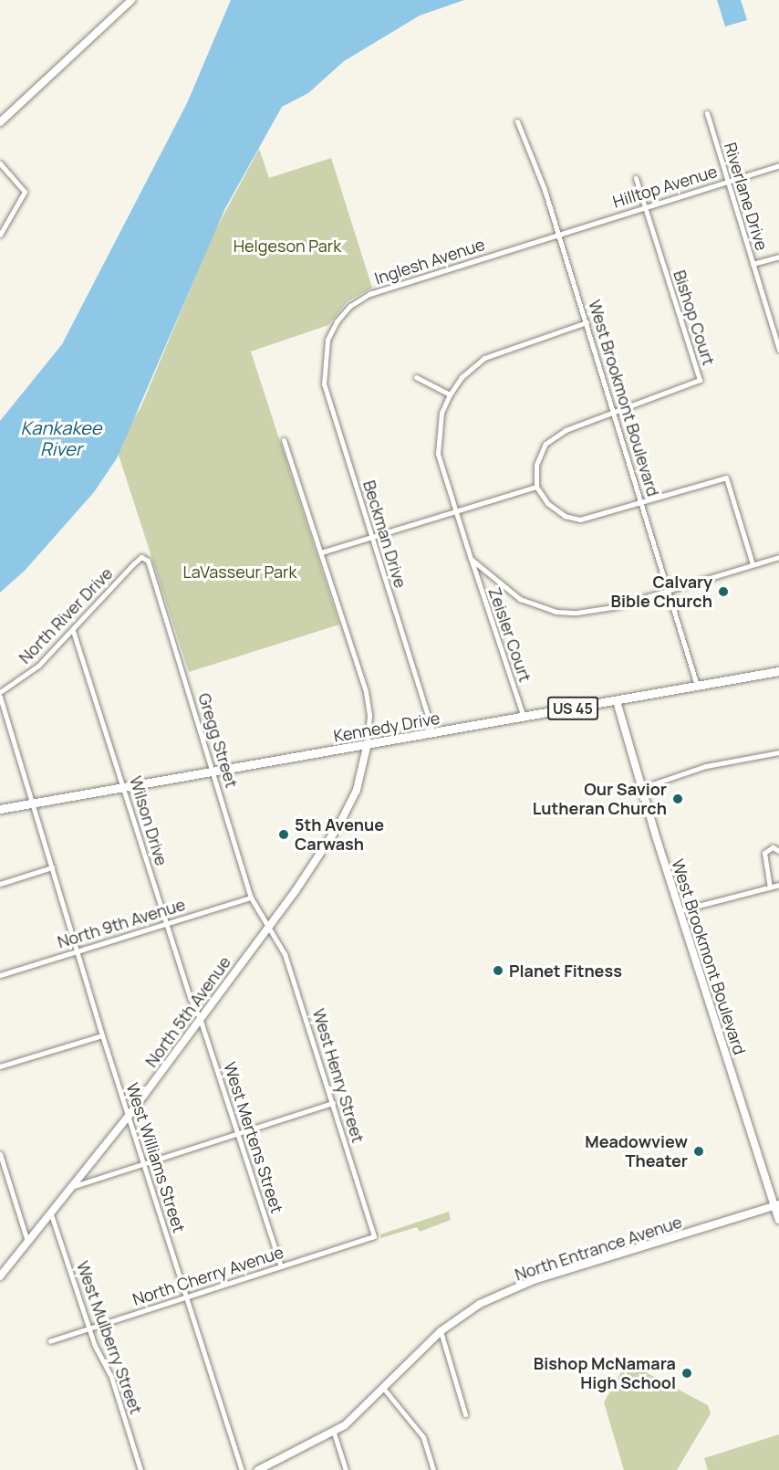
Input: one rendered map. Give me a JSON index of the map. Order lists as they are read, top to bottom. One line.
{"streets":{"main road":["West Brookmont Boulevard","US 45","Kennedy Drive","North 5th Avenue","North Entrance Avenue"],"street":["Hilltop Avenue","Riverlane Drive","Inglesh Avenue","Bishop Court","Beckman Drive","North River Drive","Zeisler Court","Gregg Street","Wilson Drive","North 9th Avenue","West Henry Street","West Mertens Street","West Williams Street","North Cherry Avenue","West Mulberry Street"]},"crossings":[["Hilltop Avenue","Riverlane Drive"],["Hilltop Avenue","Inglesh Avenue"],["Hilltop Avenue","Bishop Court"],["Hilltop Avenue","West Brookmont Boulevard"],["Inglesh Avenue","West Brookmont Boulevard"],["Inglesh Avenue","Beckman Drive"],["Bishop Court","West Brookmont Boulevard"],["West Brookmont Boulevard","Zeisler Court"],["West Brookmont Boulevard","Kennedy Drive"],["West Brookmont Boulevard","North Entrance Avenue"],["Beckman Drive","Kennedy Drive"],["North River Drive","Gregg Street"],["North River Drive","Wilson Drive"],["Zeisler Court","Kennedy Drive"],["Kennedy Drive","Gregg Street"],["Kennedy Drive","Wilson Drive"],["Kennedy Drive","North 5th Avenue"],["Kennedy Drive","West Williams Street"],["Gregg Street","North 9th Avenue"],["Gregg Street","North 5th Avenue"],["Gregg Street","West Henry Street"],["Wilson Drive","North 9th Avenue"],["Wilson Drive","North 5th Avenue"],["Wilson Drive","West Mertens Street"],["North 9th Avenue","West Williams Street"],["North 5th Avenue","West Henry Street"],["North 5th Avenue","West Mertens Street"],["North 5th Avenue","West Williams Street"],["North 5th Avenue","West Mulberry Street"],["West Henry Street","North Cherry Avenue"],["West Mertens Street","North Cherry Avenue"],["West Williams Street","North Cherry Avenue"],["North Cherry Avenue","West Mulberry Street"]],"water":["Kankakee River"],"parks":["Helgeson Park","LaVasseur Park"],"places":["Calvary Bible Church","Our Savior Lutheran Church","5th Avenue Carwash","Planet Fitness","Meadowview Theater","Bishop McNamara High School"]}
